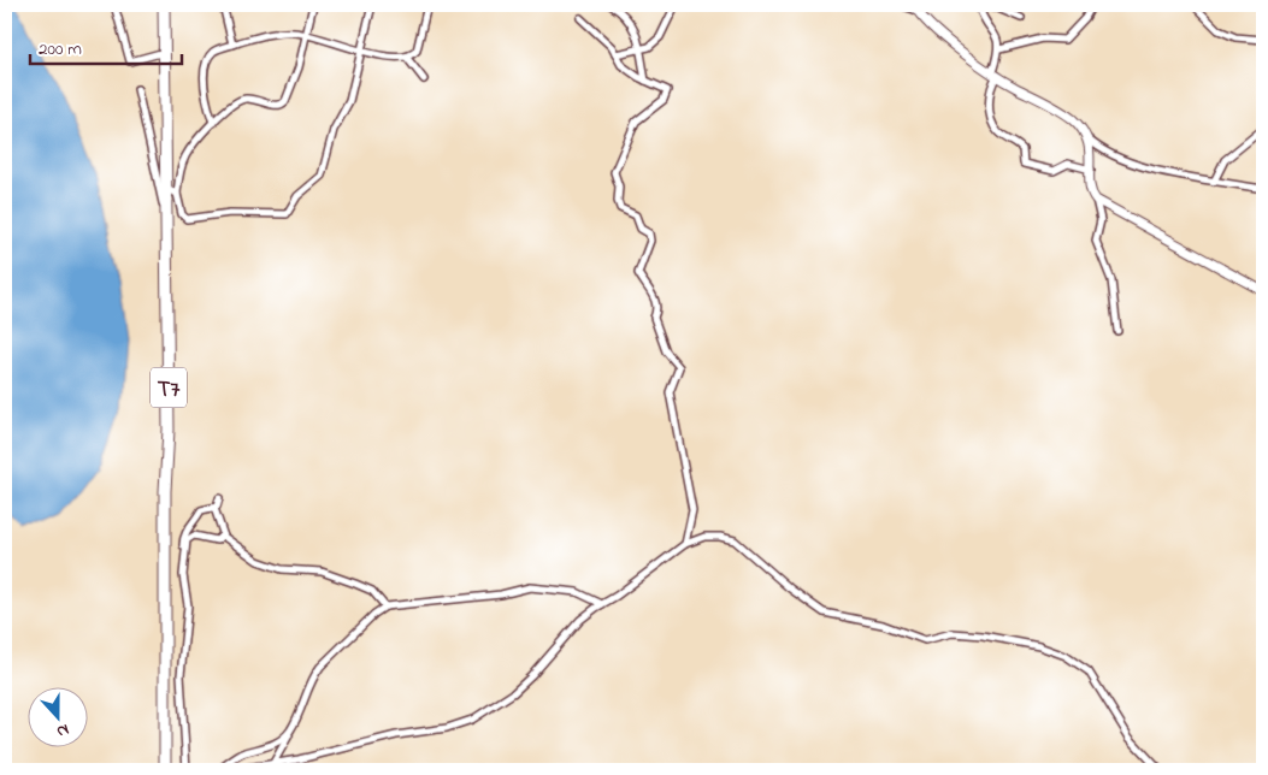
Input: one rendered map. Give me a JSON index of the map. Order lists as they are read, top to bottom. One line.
{"streets":{"highway":["T7"]},"scale_bar":"200 m","north":"bottom"}
